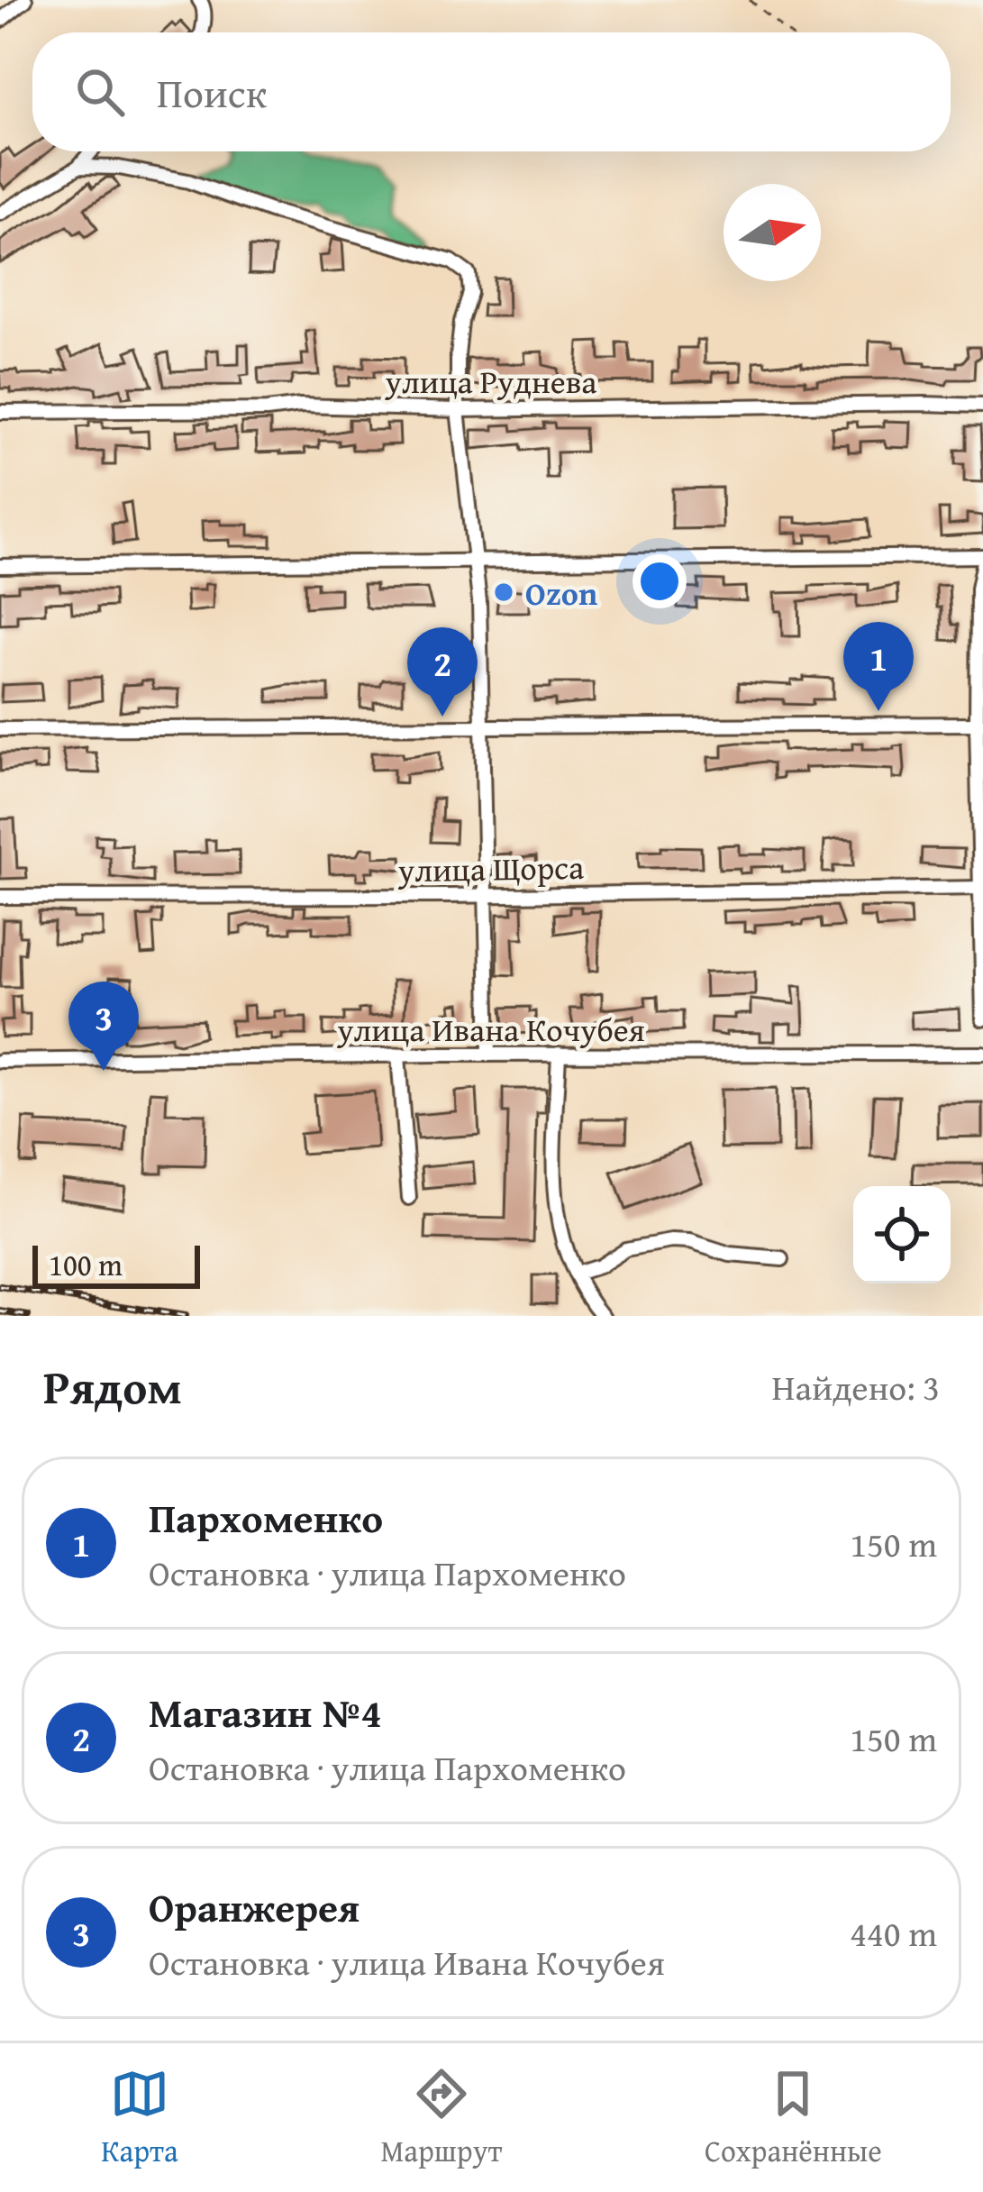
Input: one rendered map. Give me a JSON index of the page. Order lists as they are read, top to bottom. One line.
{"streets":{"street":["улица Руднева","улица Щорса","улица Ивана Кочубея"]},"places":["Ozon"],"scale_bar":"100 m","north":"right","page":{"search":"Поиск","pins":["1","2","3"],"scale":"100 m","heading":["Рядом","Найдено: 3"],"list":[{"mark":"1","name":"Пархоменко","note":"Остановка · улица Пархоменко","value":"150 m"},{"mark":"2","name":"Магазин №4","note":"Остановка · улица Пархоменко","value":"150 m"},{"mark":"3","name":"Оранжерея","note":"Остановка · улица Ивана Кочубея","value":"440 m"}],"nav":["Карта","Маршрут","Сохранённые"]}}
